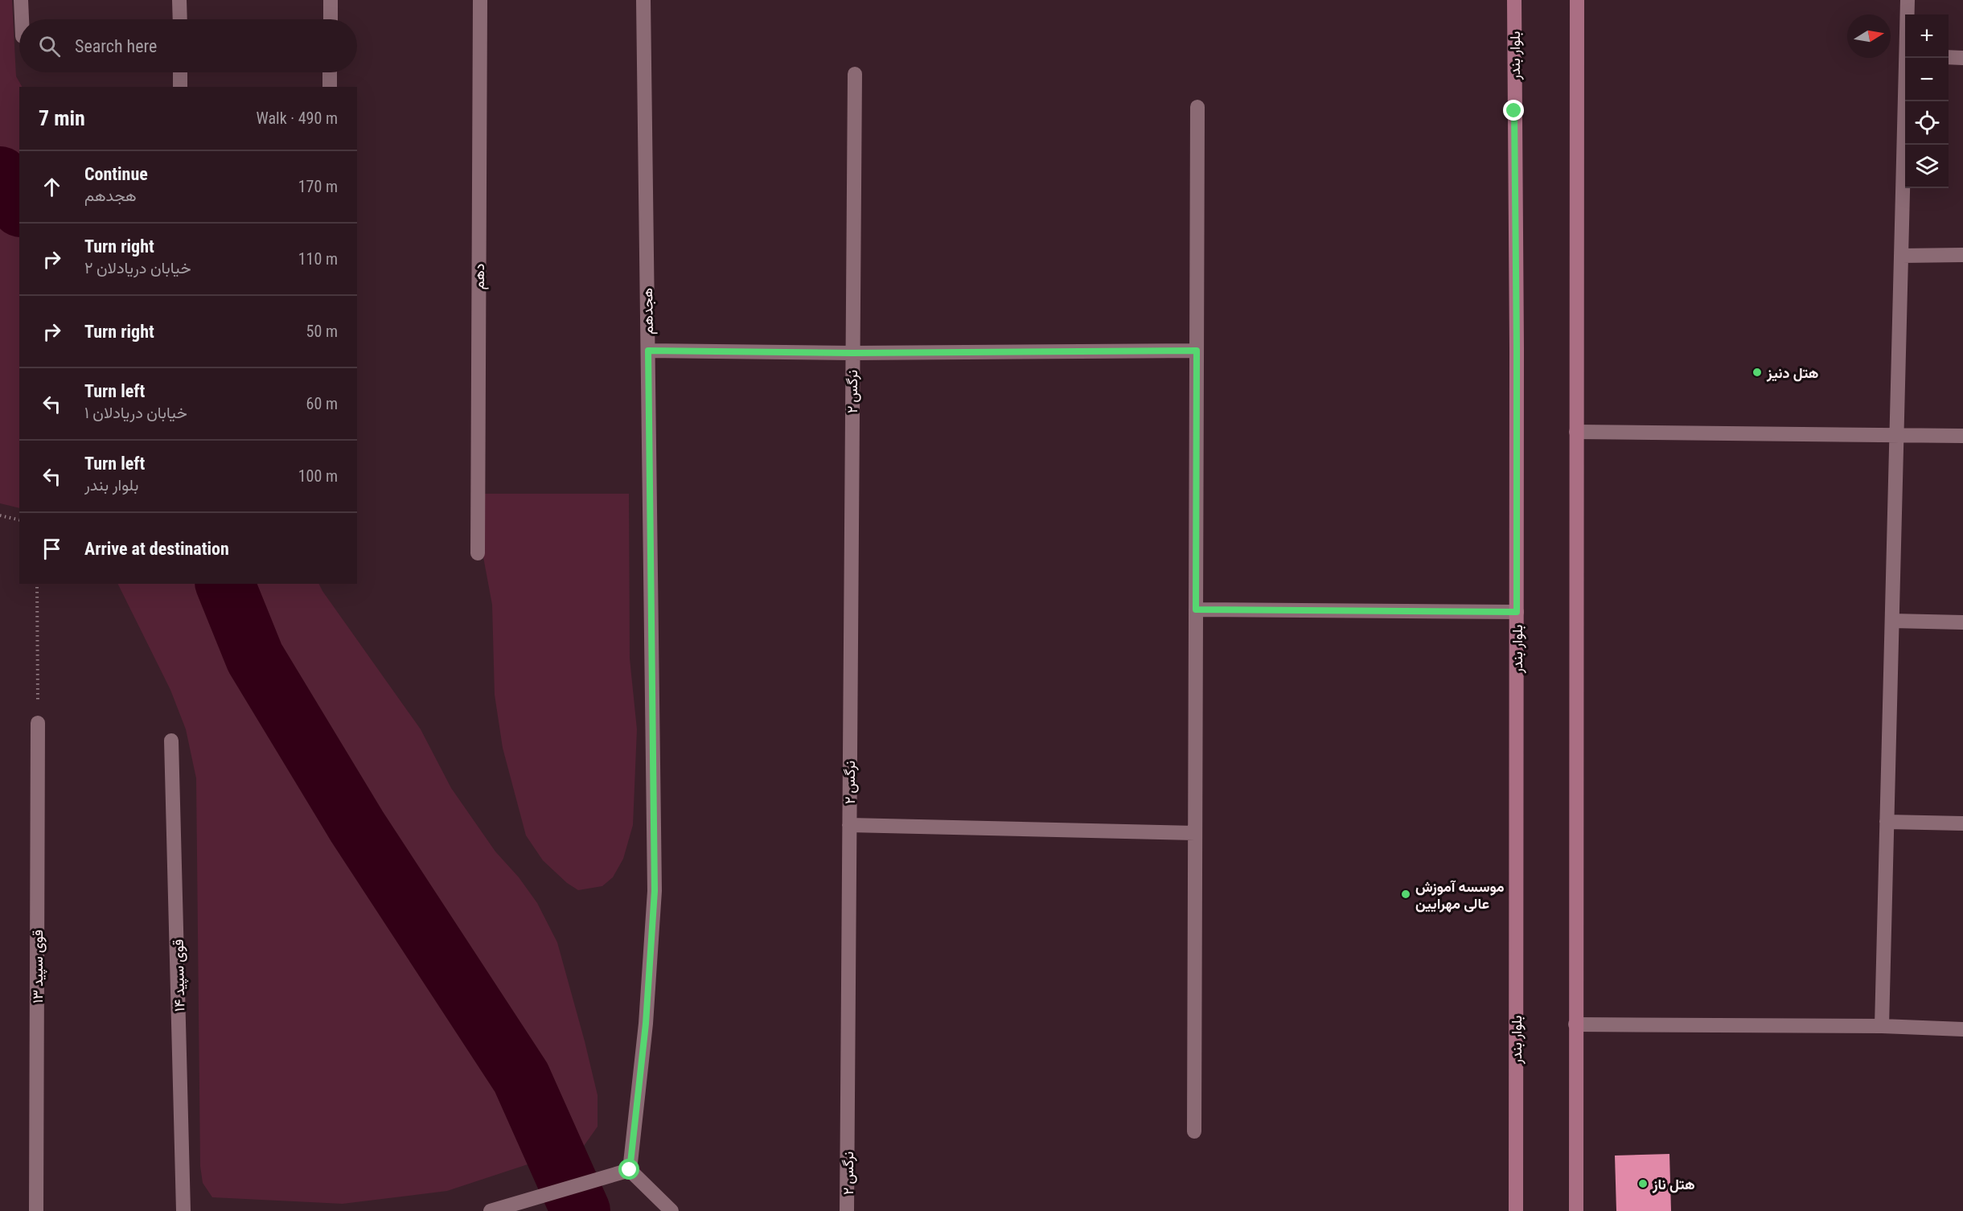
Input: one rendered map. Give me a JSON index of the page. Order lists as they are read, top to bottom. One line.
{"streets":{"main road":["بلوار بندر"],"street":["دهم","هجدهم","نرگس ۲","قوی سپید ۱۳","قوی سپید ۱۴"]},"places":["هتل دنیز","موسسه آموزش عالی مهرایین","هتل ناز"],"north":"right","page":{"map_buttons":["+","−"],"search":"Search here","heading":["7 min","Walk · 490 m"],"list":[["Continue","هجدهم","170 m"],["Turn right","خیابان دریادلان ۲","110 m"],["Turn right","50 m"],["Turn left","خیابان دریادلان ۱","60 m"],["Turn left","بلوار بندر","100 m"],"Arrive at destination"]}}
